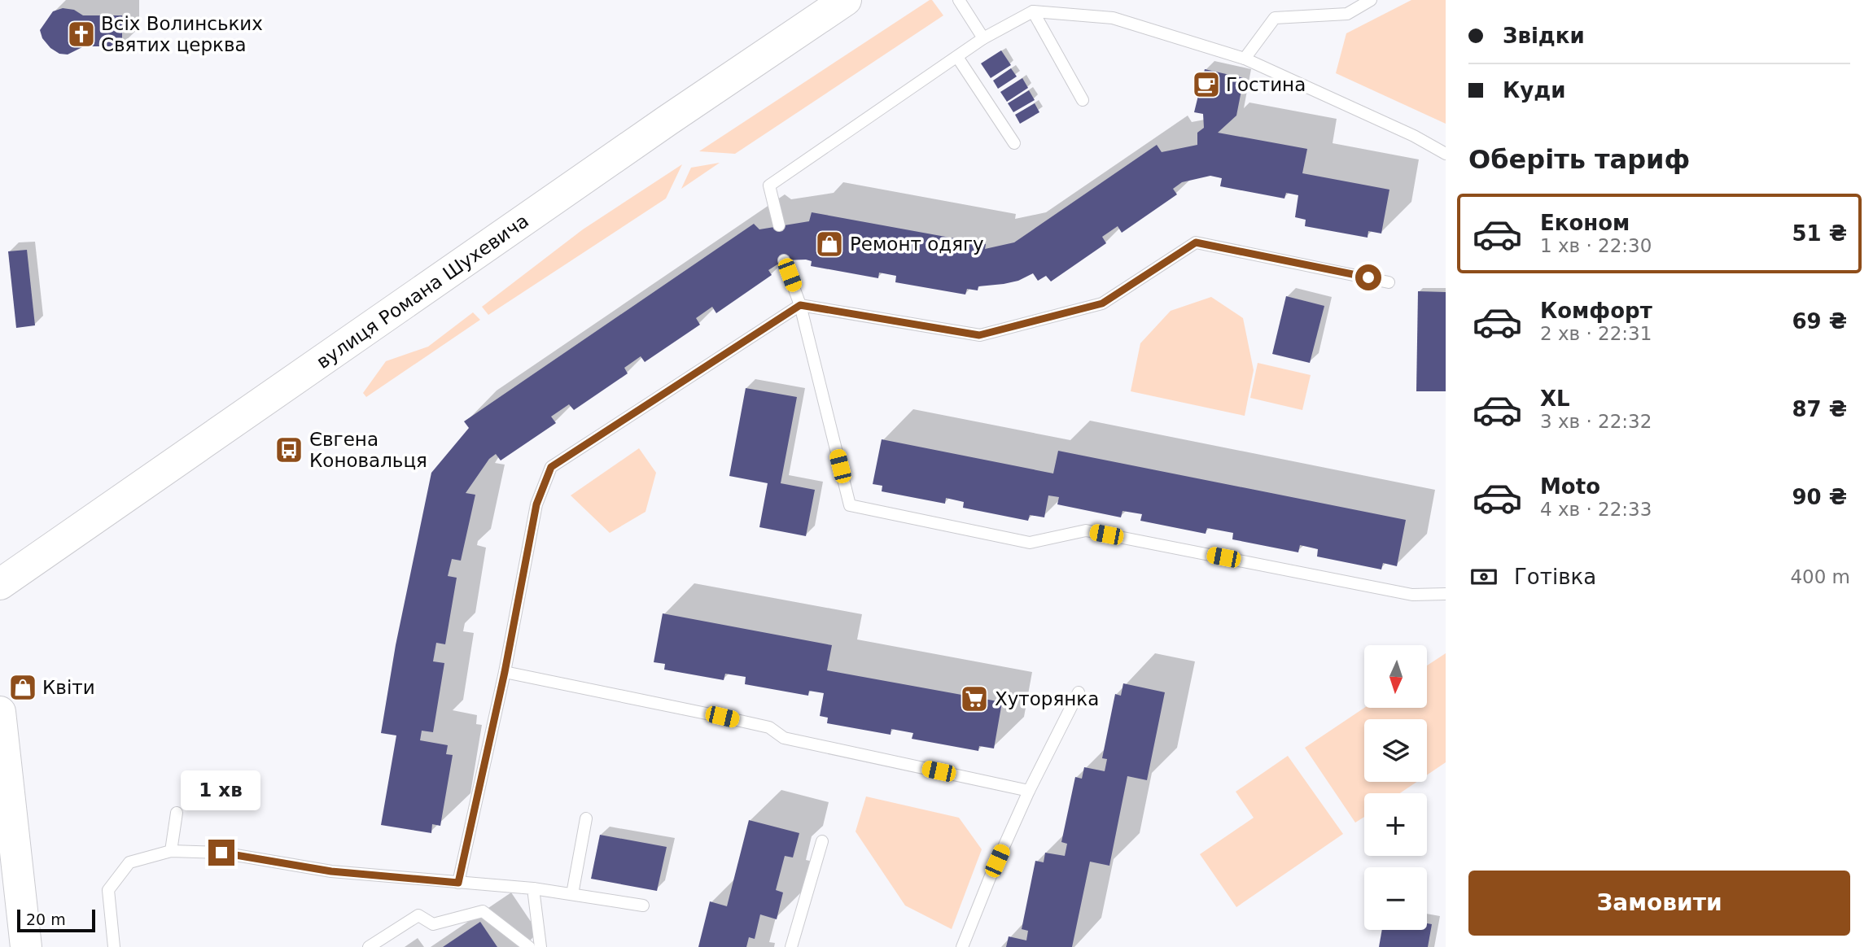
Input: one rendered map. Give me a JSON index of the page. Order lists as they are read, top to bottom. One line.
{"streets":{"main road":["вулиця Романа Шухевича"]},"places":{"church":["Всіх Волинських Святих церква"],"cafe":["Гостина"],"shop":["Ремонт одягу","Квіти"],"bus stop":["Євгена Коновальця"],"supermarket":["Хуторянка"]},"scale_bar":"20 m","north":"bottom","page":{"banner":["Звідки","Куди"],"heading":"Оберіть тариф","list":[{"name":"Економ","note":"1 хв · 22:30","value":"51 ₴"},{"name":"Комфорт","note":"2 хв · 22:31","value":"69 ₴"},{"name":"XL","note":"3 хв · 22:32","value":"87 ₴"},{"name":"Moto","note":"4 хв · 22:33","value":"90 ₴"}],"pay":["Готівка","400 m"],"map_buttons":["+","−"],"bubble":"1 хв","buttons":"Замовити","scale":"20 m"}}
